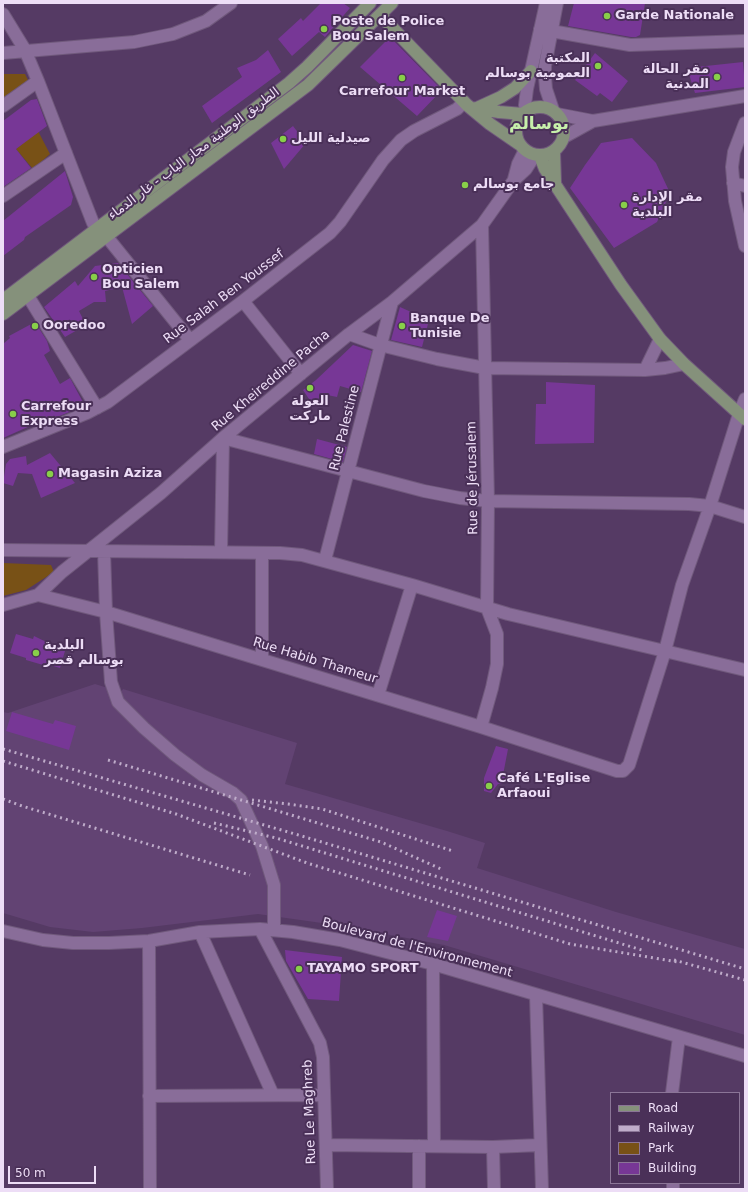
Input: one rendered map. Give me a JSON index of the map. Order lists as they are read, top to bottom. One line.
{"streets":{"main road":["الطريق الوطنية مجاز الباب - غار الدماء"],"street":["Rue Salah Ben Youssef","Rue Kheireddine Pacha","Rue Palestine","Rue de Jérusalem","Rue Habib Thameur","Boulevard de l'Environnement","Rue Le Maghreb"]},"crossings":[["Rue Kheireddine Pacha","Rue Palestine"],["Rue Kheireddine Pacha","Rue de Jérusalem"],["Rue Kheireddine Pacha","Rue Habib Thameur"],["Rue de Jérusalem","Rue Habib Thameur"],["Boulevard de l'Environnement","Rue Le Maghreb"]],"districts":["بوسالم"],"places":["Garde Nationale","Poste de Police Bou Salem","المكتبة العمومية بوسالم","مقر الحالة المدنية","Carrefour Market","صيدلية الليل","جامع بوسالم","مقر الإدارة البلدية","Opticien Bou Salem","Ooredoo","Banque De Tunisie","العولة ماركت","Carrefour Express","Magasin Aziza","البلدية بوسالم قصر","Café L'Eglise Arfaoui","TAYAMO SPORT"],"legend":["Road","Railway","Park","Building"],"scale_bar":"50 m"}
